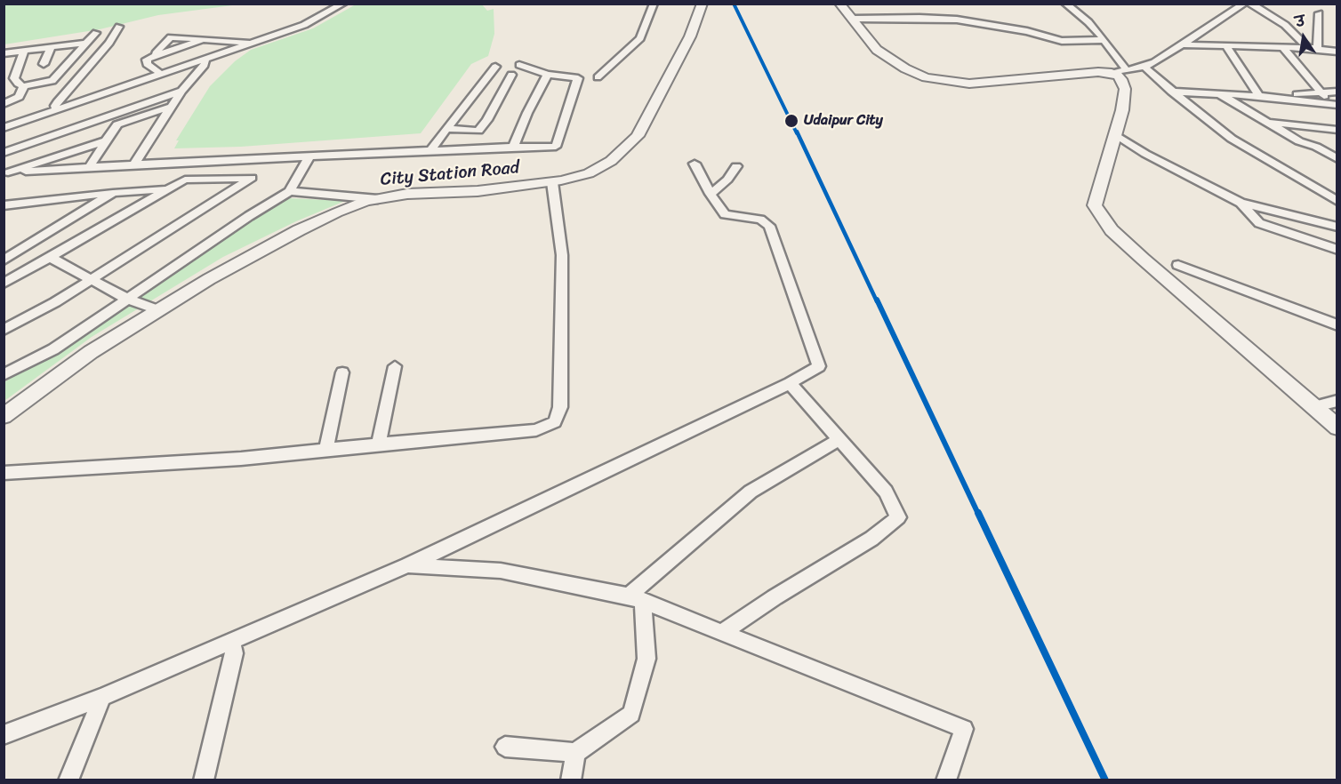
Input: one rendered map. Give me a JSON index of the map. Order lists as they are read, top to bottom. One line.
{"streets":{"main road":["City Station Road"]},"places":["Udaipur City"],"north":"top"}
